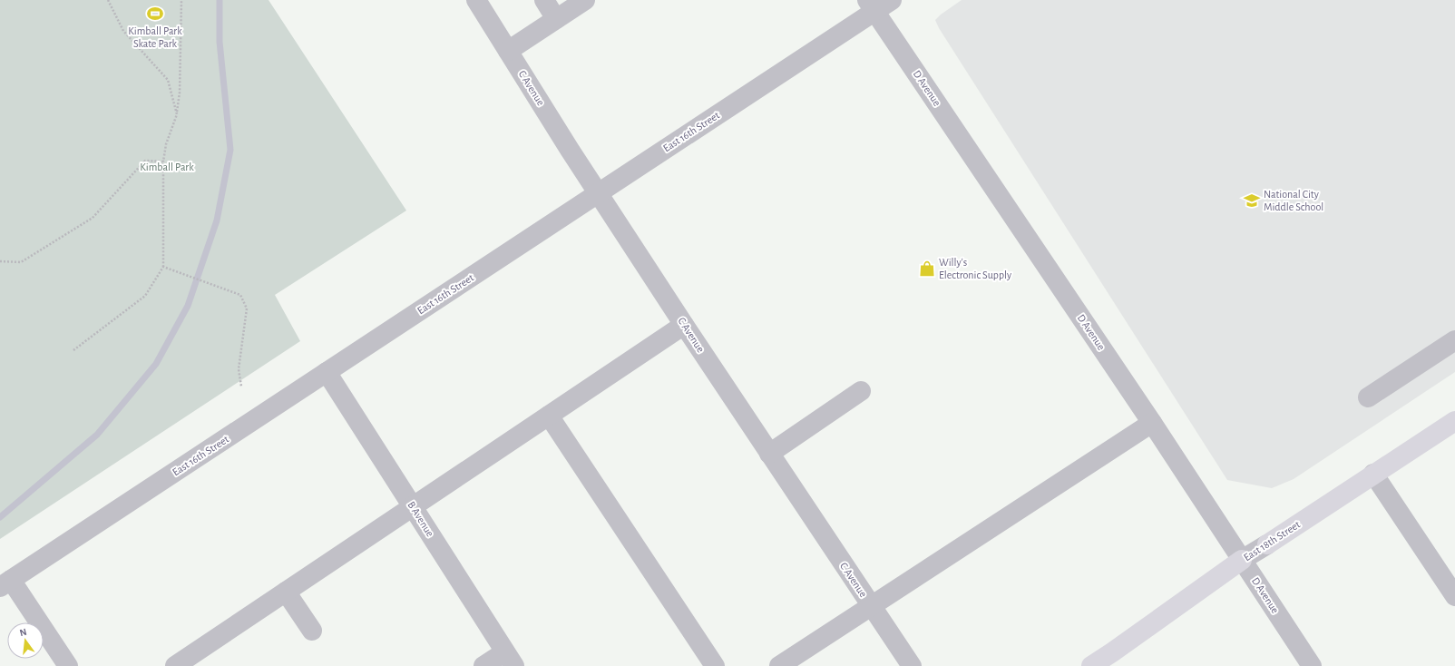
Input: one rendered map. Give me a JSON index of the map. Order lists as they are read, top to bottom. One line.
{"streets":{"main road":["East 18th Street"],"street":["C Avenue","D Avenue","East 16th Street","B Avenue"]},"crossings":[["C Avenue","East 16th Street"],["D Avenue","East 16th Street"],["D Avenue","East 18th Street"],["East 16th Street","B Avenue"]],"parks":["Kimball Park"],"places":{"sports":["Kimball Park Skate Park"],"school or university":["National City Middle School"],"shop":["Willy's Electronic Supply"]},"north":"top"}
